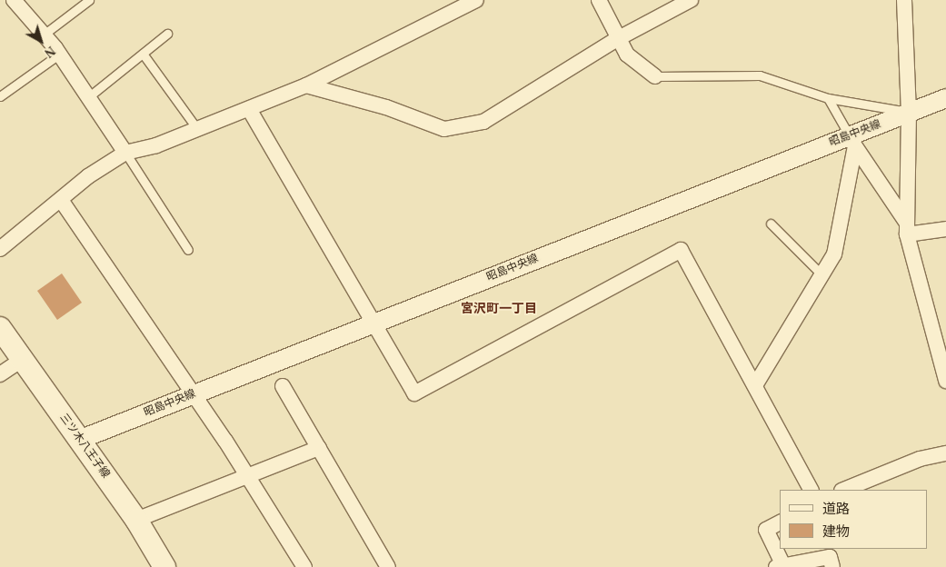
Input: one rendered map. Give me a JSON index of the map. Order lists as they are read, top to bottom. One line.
{"streets":{"main road":["三ツ木八王子線"],"street":["昭島中央線"]},"crossings":[["昭島中央線","三ツ木八王子線"]],"districts":["宮沢町一丁目"],"legend":["道路","建物"],"north":"bottom right"}
